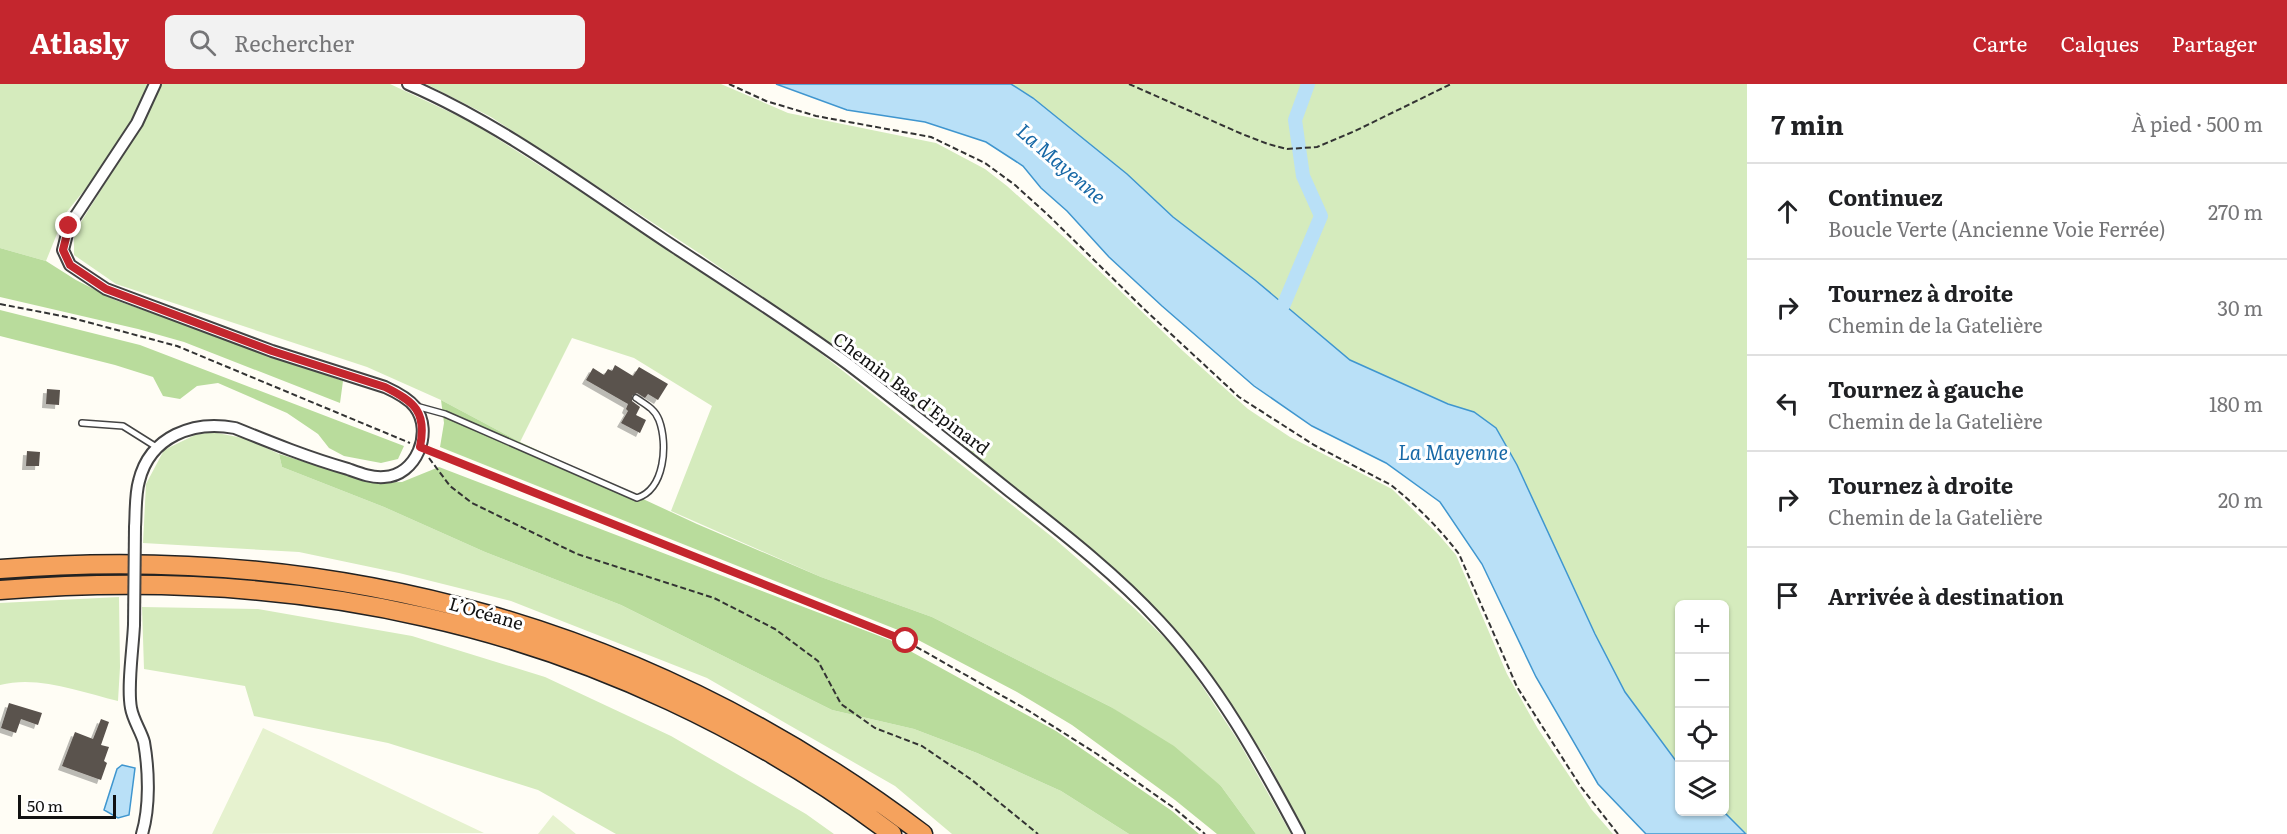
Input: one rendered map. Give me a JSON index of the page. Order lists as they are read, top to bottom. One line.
{"streets":{"highway":["L’Océane"],"street":["Chemin Bas d'Epinard"]},"water":["La Mayenne"],"scale_bar":"50 m","page":{"header":"Atlasly","search":"Rechercher","nav":["Carte","Calques","Partager"],"heading":["7 min","À pied · 500 m"],"list":[["Continuez","Boucle Verte (Ancienne Voie Ferrée)","270 m"],["Tournez à droite","Chemin de la Gatelière","30 m"],["Tournez à gauche","Chemin de la Gatelière","180 m"],["Tournez à droite","Chemin de la Gatelière","20 m"],"Arrivée à destination"],"map_buttons":["+","−"],"scale":"50 m"}}
